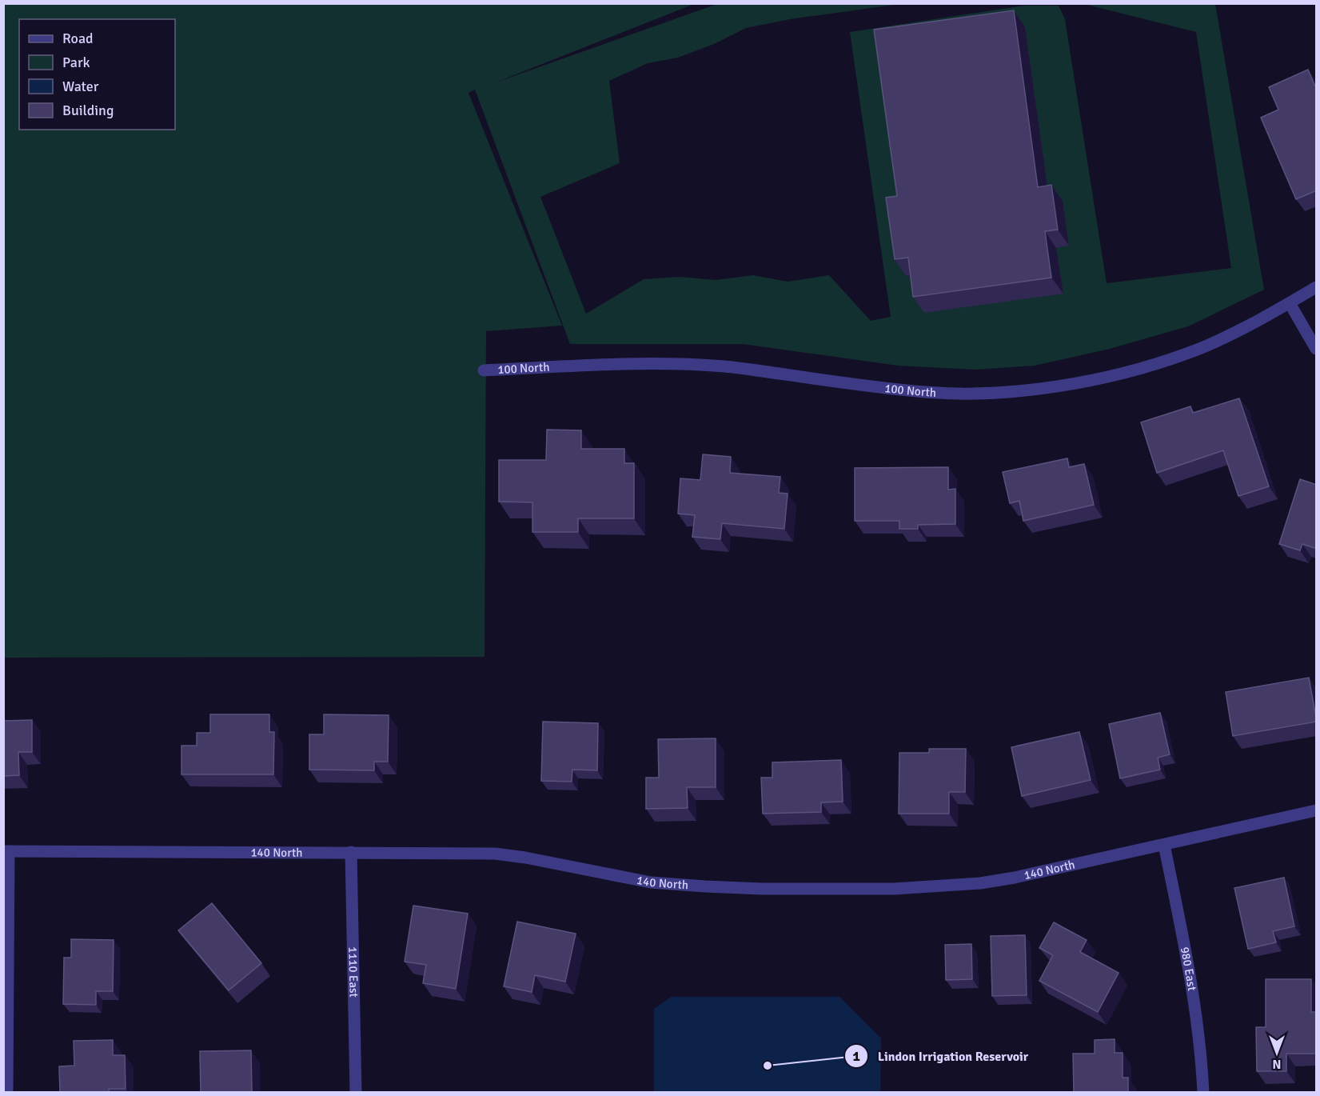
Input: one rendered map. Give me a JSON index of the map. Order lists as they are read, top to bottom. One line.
{"streets":{"street":["100 North","140 North","980 East","1110 East"]},"crossings":[["140 North","980 East"],["140 North","1110 East"]],"places":["Lindon Irrigation Reservoir"],"legend":["Road","Park","Water","Building"],"north":"bottom"}
